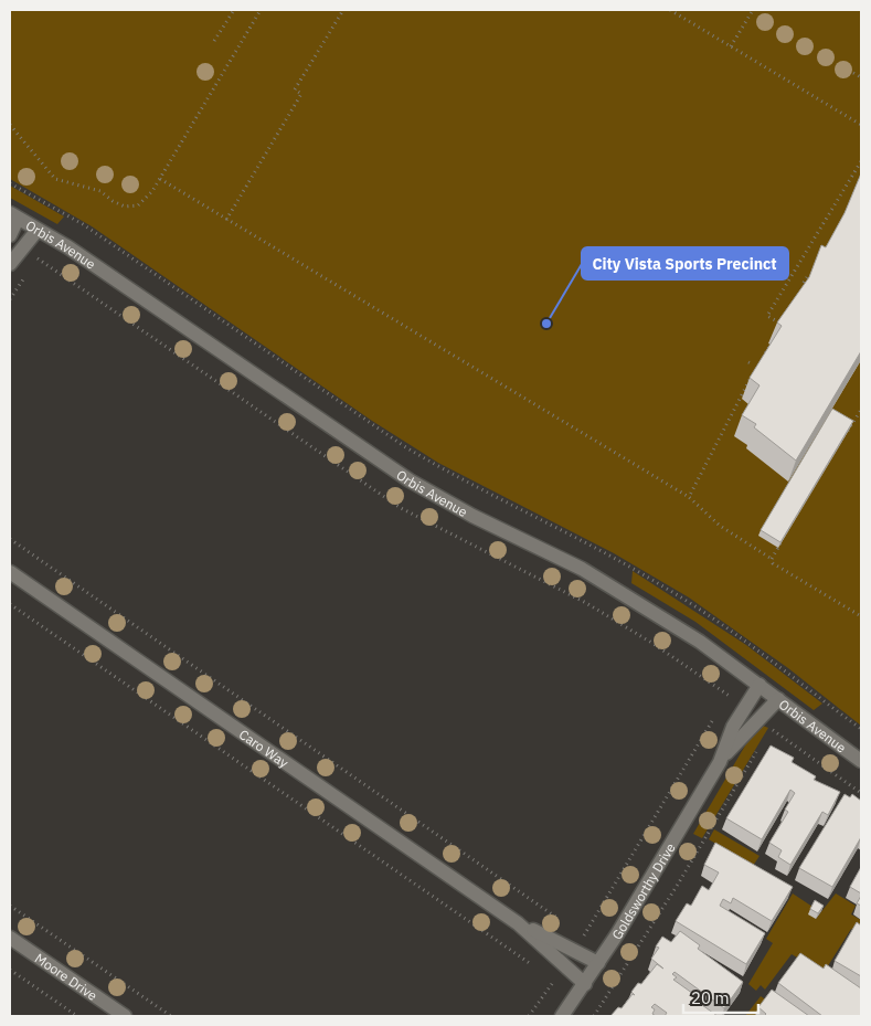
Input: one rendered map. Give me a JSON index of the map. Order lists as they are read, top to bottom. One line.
{"streets":{"street":["Orbis Avenue","Caro Way","Goldsworthy Drive","Moore Drive"]},"crossings":[["Orbis Avenue","Goldsworthy Drive"],["Caro Way","Goldsworthy Drive"]],"places":["City Vista Sports Precinct"],"scale_bar":"20 m"}
